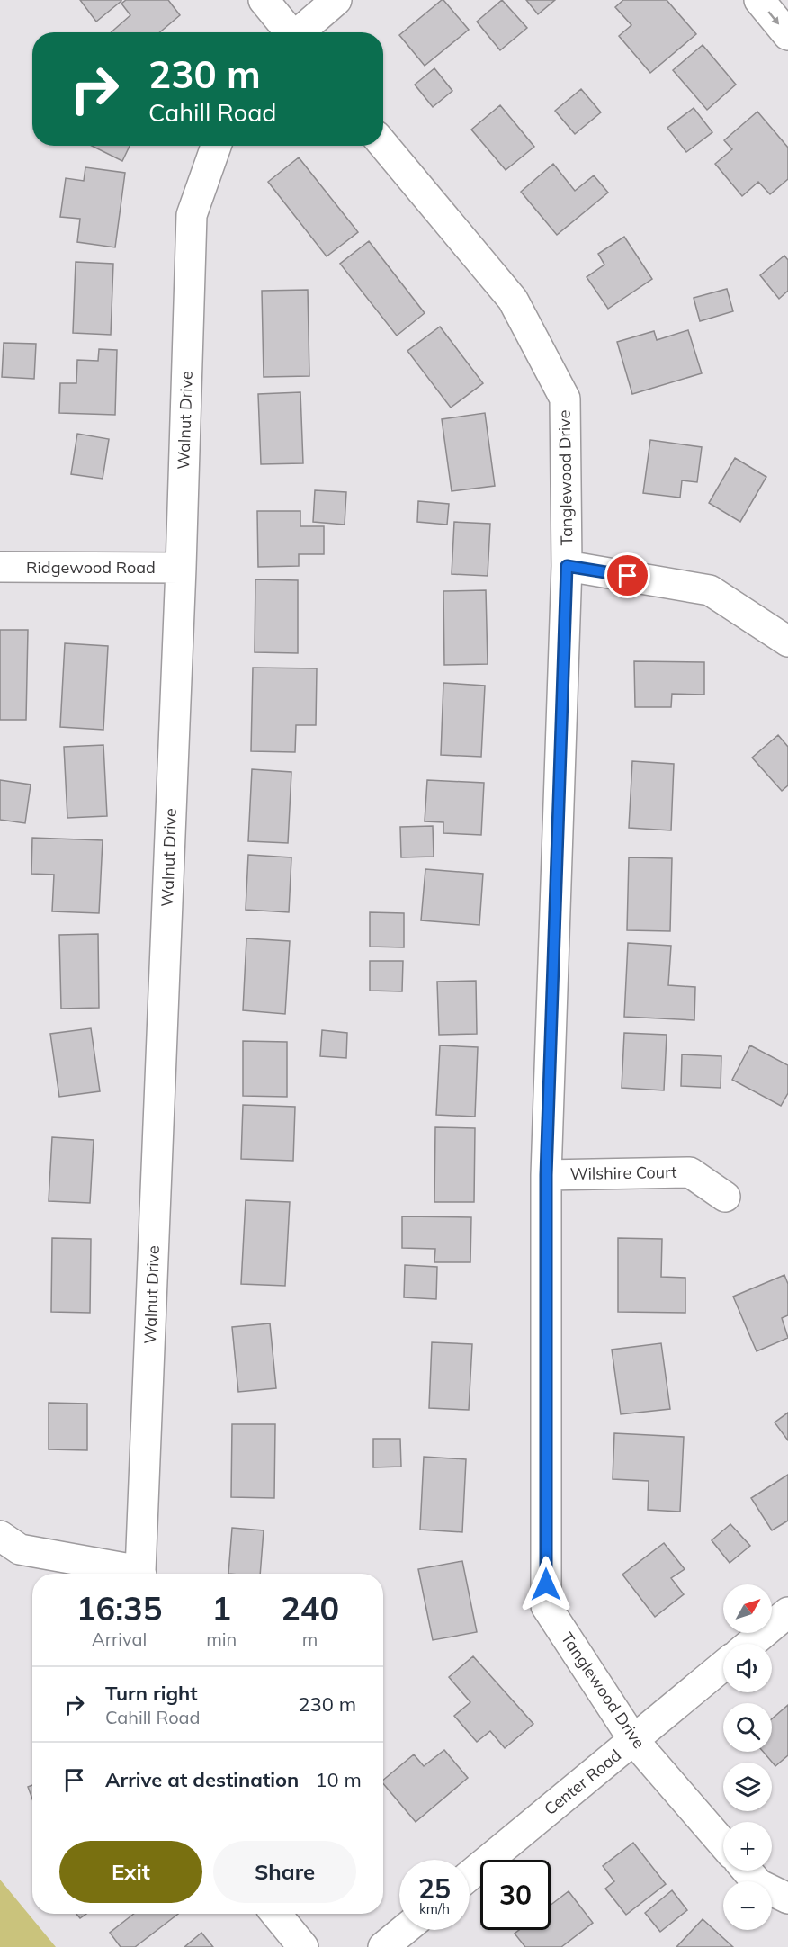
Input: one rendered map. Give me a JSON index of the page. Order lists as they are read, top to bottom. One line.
{"streets":{"street":["Walnut Drive","Tanglewood Drive","Ridgewood Road","Wilshire Court","Center Road"]},"crossings":[["Walnut Drive","Ridgewood Road"],["Tanglewood Drive","Wilshire Court"],["Tanglewood Drive","Center Road"]],"north":"top right","page":{"turn":["230 m","Cahill Road"],"eta":["16:35","Arrival","1","min","240","m"],"map_buttons":["+","−"],"list":[{"name":"Turn right","note":"Cahill Road","value":"230 m"},{"name":"Arrive at destination","value":"10 m"}],"buttons":["Exit","Share"],"speed":"25 km/h","limit":"30"}}
